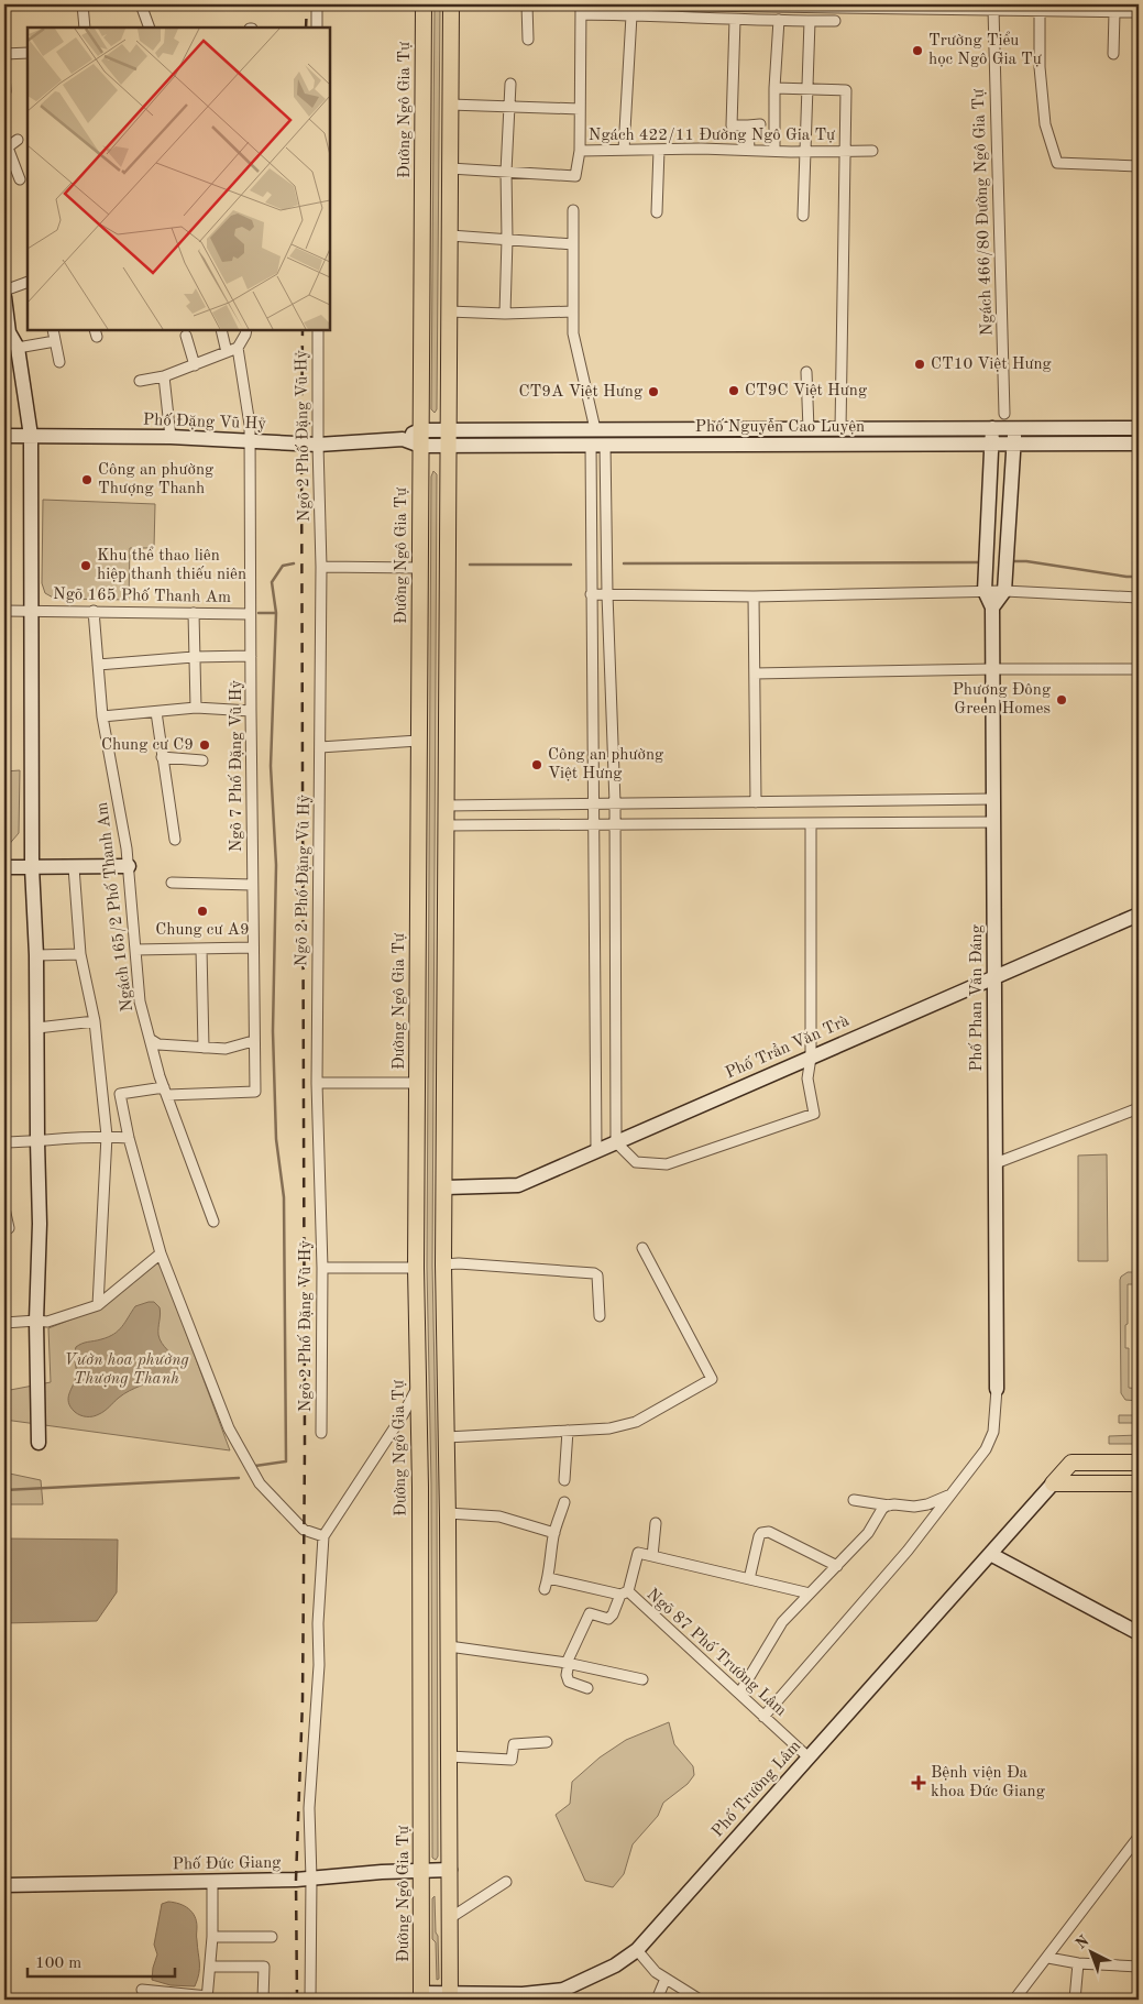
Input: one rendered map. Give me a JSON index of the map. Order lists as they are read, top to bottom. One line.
{"streets":{"main road":["Đường Ngô Gia Tự"],"street":["Ngách 422/11 Đường Ngô Gia Tự","Ngách 466/80 Đường Ngô Gia Tự","Phố Đặng Vũ Hỷ","Phố Nguyễn Cao Luyện","Ngõ 2 Phố Đặng Vũ Hỷ","Ngõ 165 Phố Thanh Am","Ngõ 7 Phố Đặng Vũ Hỷ","Ngách 165/2 Phố Thanh Am","Phố Phan Văn Đáng","Phố Trần Văn Trà","Ngõ 87 Phố Trường Lâm","Phố Trường Lâm","Phố Đức Giang"]},"crossings":[["Đường Ngô Gia Tự","Phố Đặng Vũ Hỷ"],["Đường Ngô Gia Tự","Phố Nguyễn Cao Luyện"],["Đường Ngô Gia Tự","Phố Trường Lâm"],["Đường Ngô Gia Tự","Phố Đức Giang"],["Phố Đặng Vũ Hỷ","Phố Nguyễn Cao Luyện"],["Phố Đặng Vũ Hỷ","Ngõ 2 Phố Đặng Vũ Hỷ"],["Phố Đặng Vũ Hỷ","Ngõ 7 Phố Đặng Vũ Hỷ"],["Phố Nguyễn Cao Luyện","Phố Phan Văn Đáng"],["Ngõ 165 Phố Thanh Am","Ngõ 7 Phố Đặng Vũ Hỷ"],["Ngõ 165 Phố Thanh Am","Ngách 165/2 Phố Thanh Am"],["Ngõ 7 Phố Đặng Vũ Hỷ","Ngách 165/2 Phố Thanh Am"],["Phố Phan Văn Đáng","Phố Trần Văn Trà"],["Ngõ 87 Phố Trường Lâm","Phố Trường Lâm"]],"parks":["Vườn hoa phường Thượng Thanh"],"places":{"other":["Trường Tiểu học Ngô Gia Tự","CT10 Việt Hưng","CT9C Việt Hưng","CT9A Việt Hưng","Công an phường Thượng Thanh","Khu thể thao liên hiệp thanh thiếu niên","Phương Đông Green Homes","Chung cư C9","Công an phường Việt Hưng","Chung cư A9"],"health":["Bệnh viện Đa khoa Đức Giang"]},"scale_bar":"100 m","north":"top left"}
